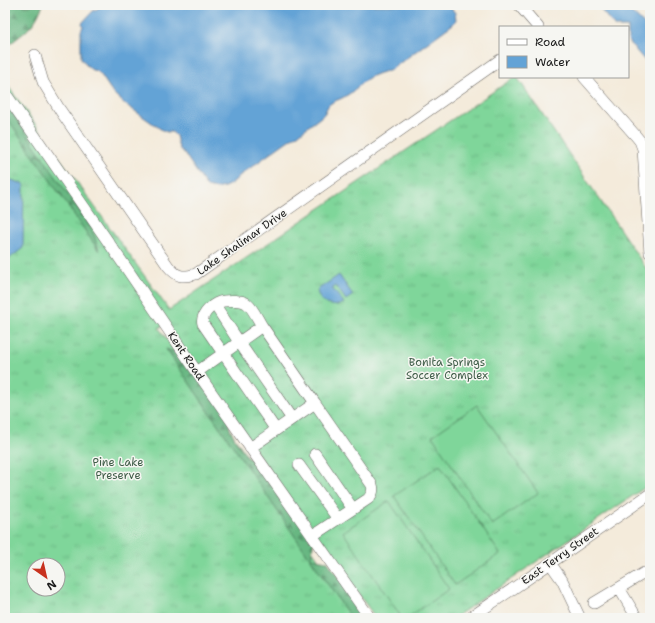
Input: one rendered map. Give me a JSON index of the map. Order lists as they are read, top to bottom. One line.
{"streets":{"street":["Lake Shalimar Drive","Kent Road","East Terry Street"]},"parks":["Bonita Springs Soccer Complex","Pine Lake Preserve"],"legend":["Road","Water"],"north":"bottom right"}
